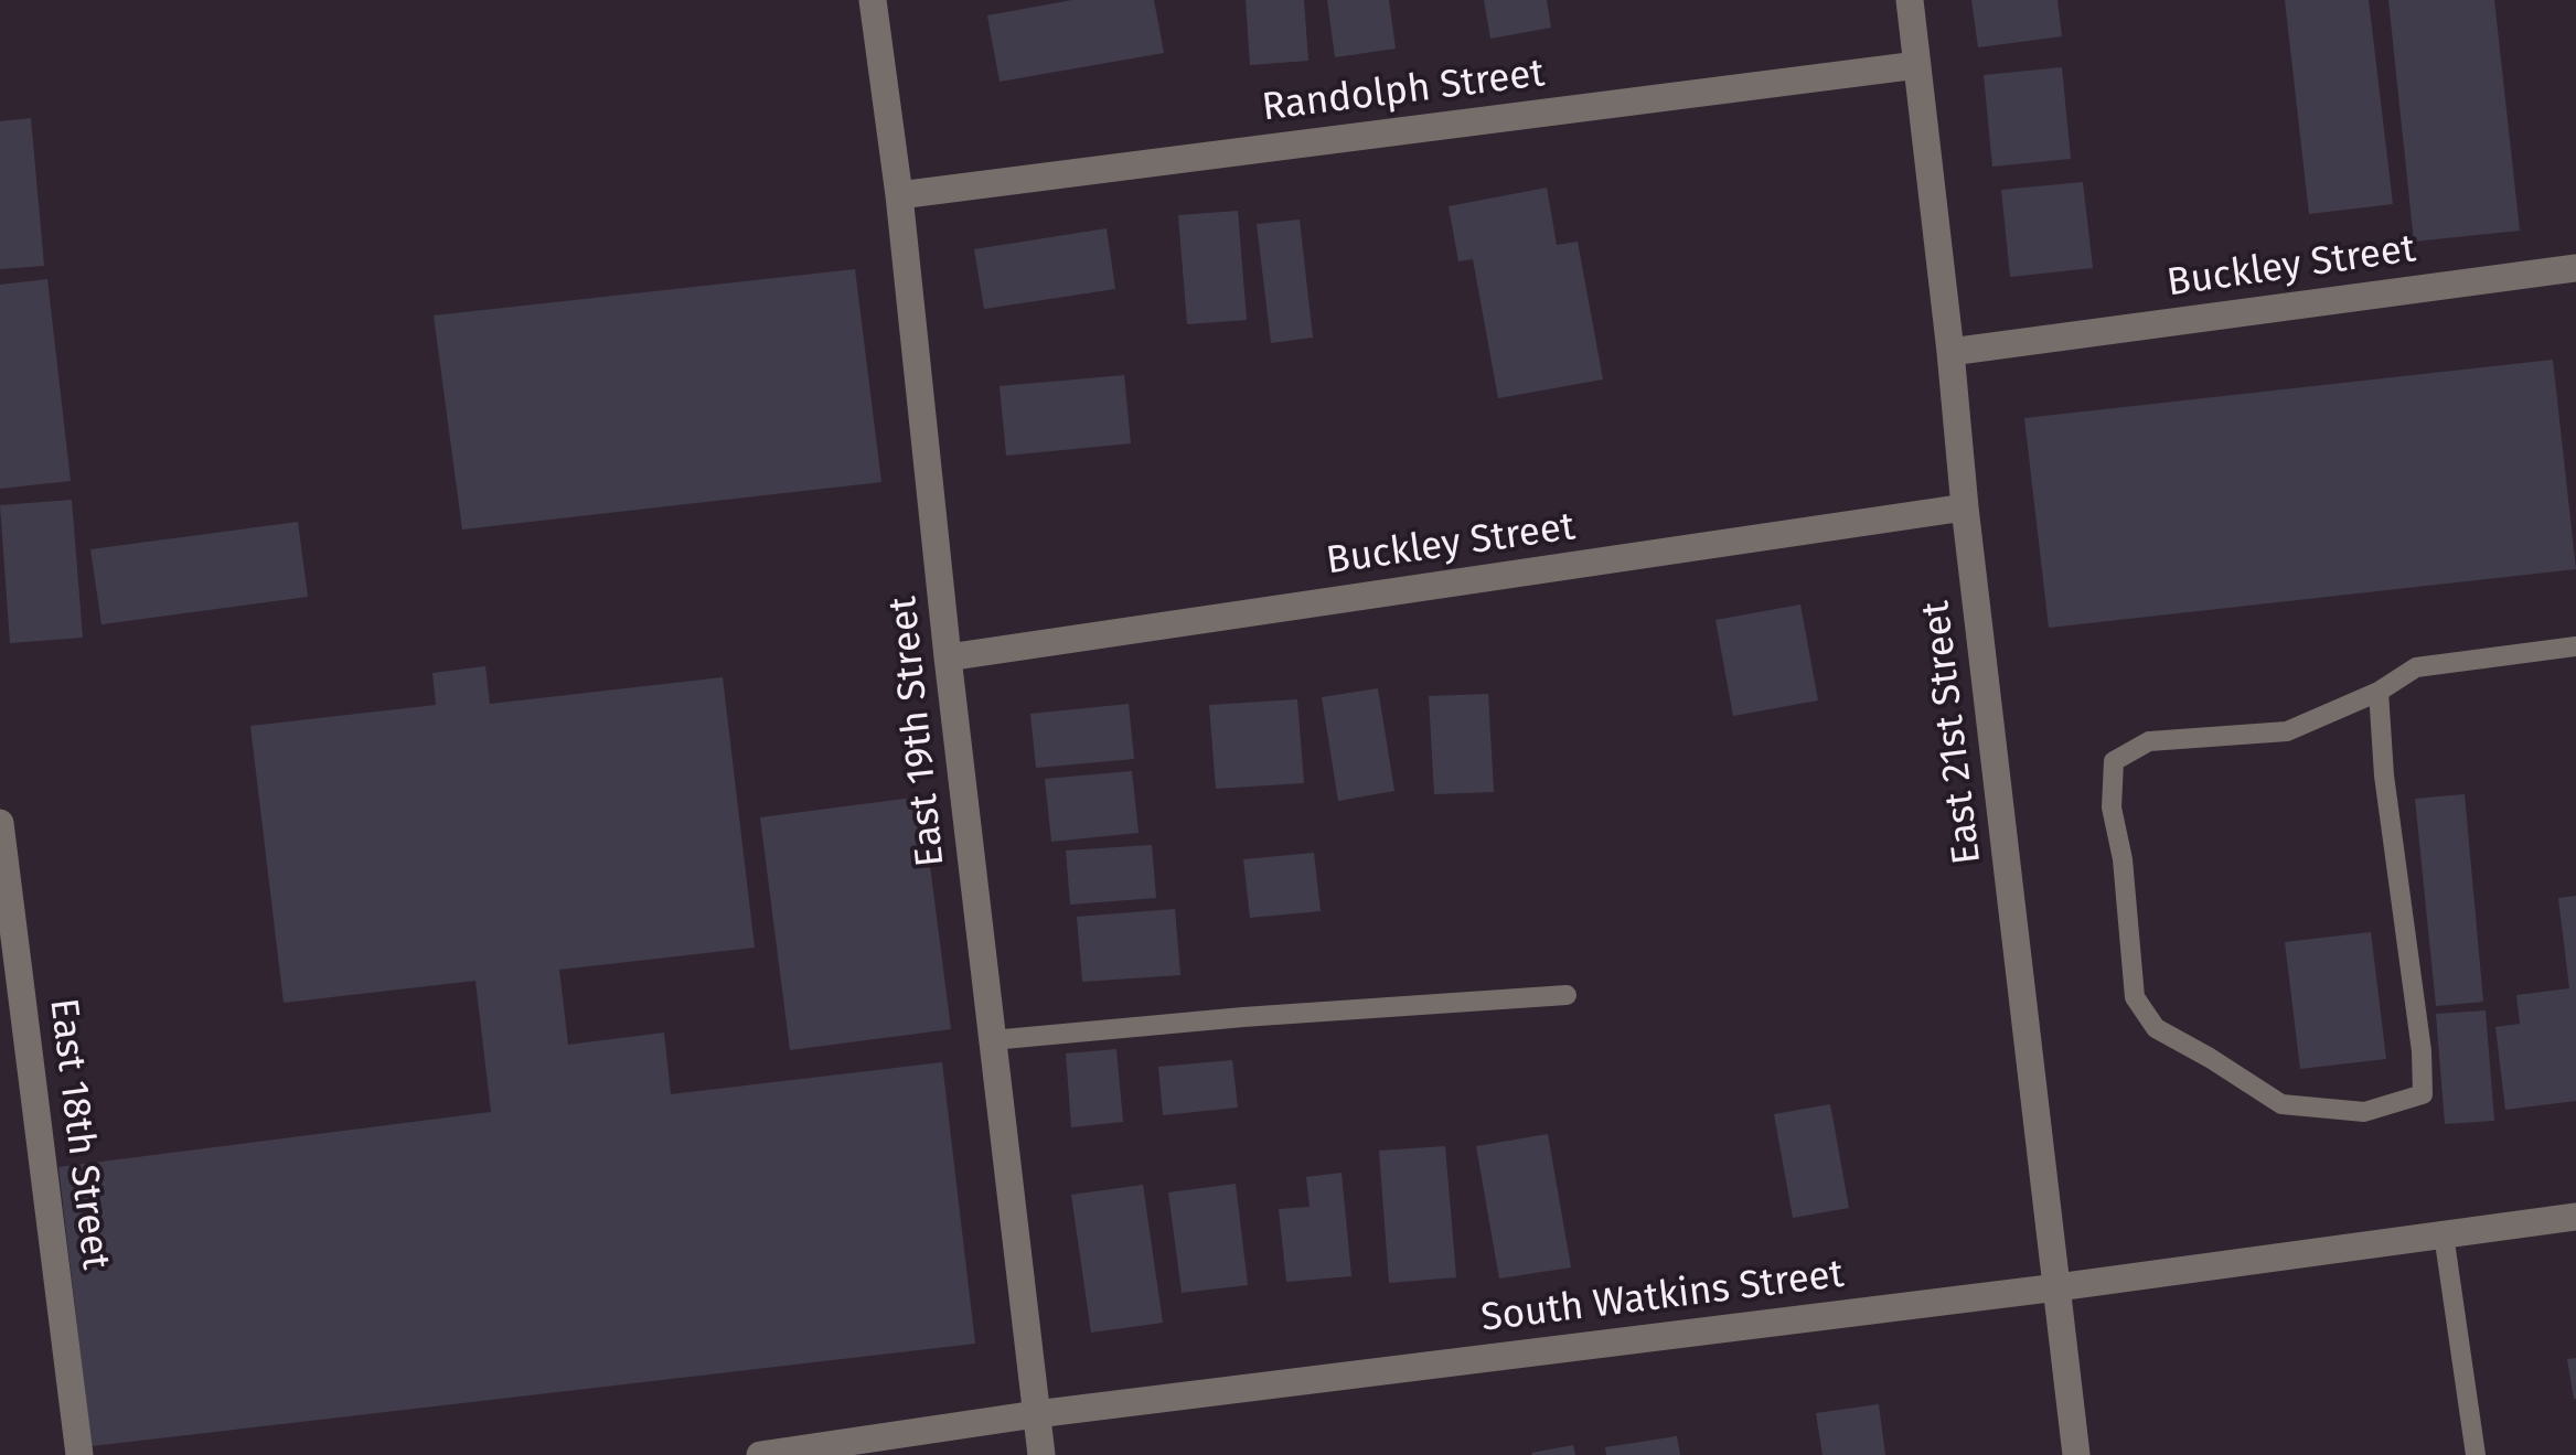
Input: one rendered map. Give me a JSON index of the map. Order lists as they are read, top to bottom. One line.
{"streets":{"street":["Randolph Street","Buckley Street","East 19th Street","East 21st Street","East 18th Street","South Watkins Street"]},"crossings":[["Randolph Street","East 19th Street"],["Randolph Street","East 21st Street"],["Buckley Street","East 19th Street"],["Buckley Street","East 21st Street"],["East 19th Street","South Watkins Street"],["East 21st Street","South Watkins Street"]]}
